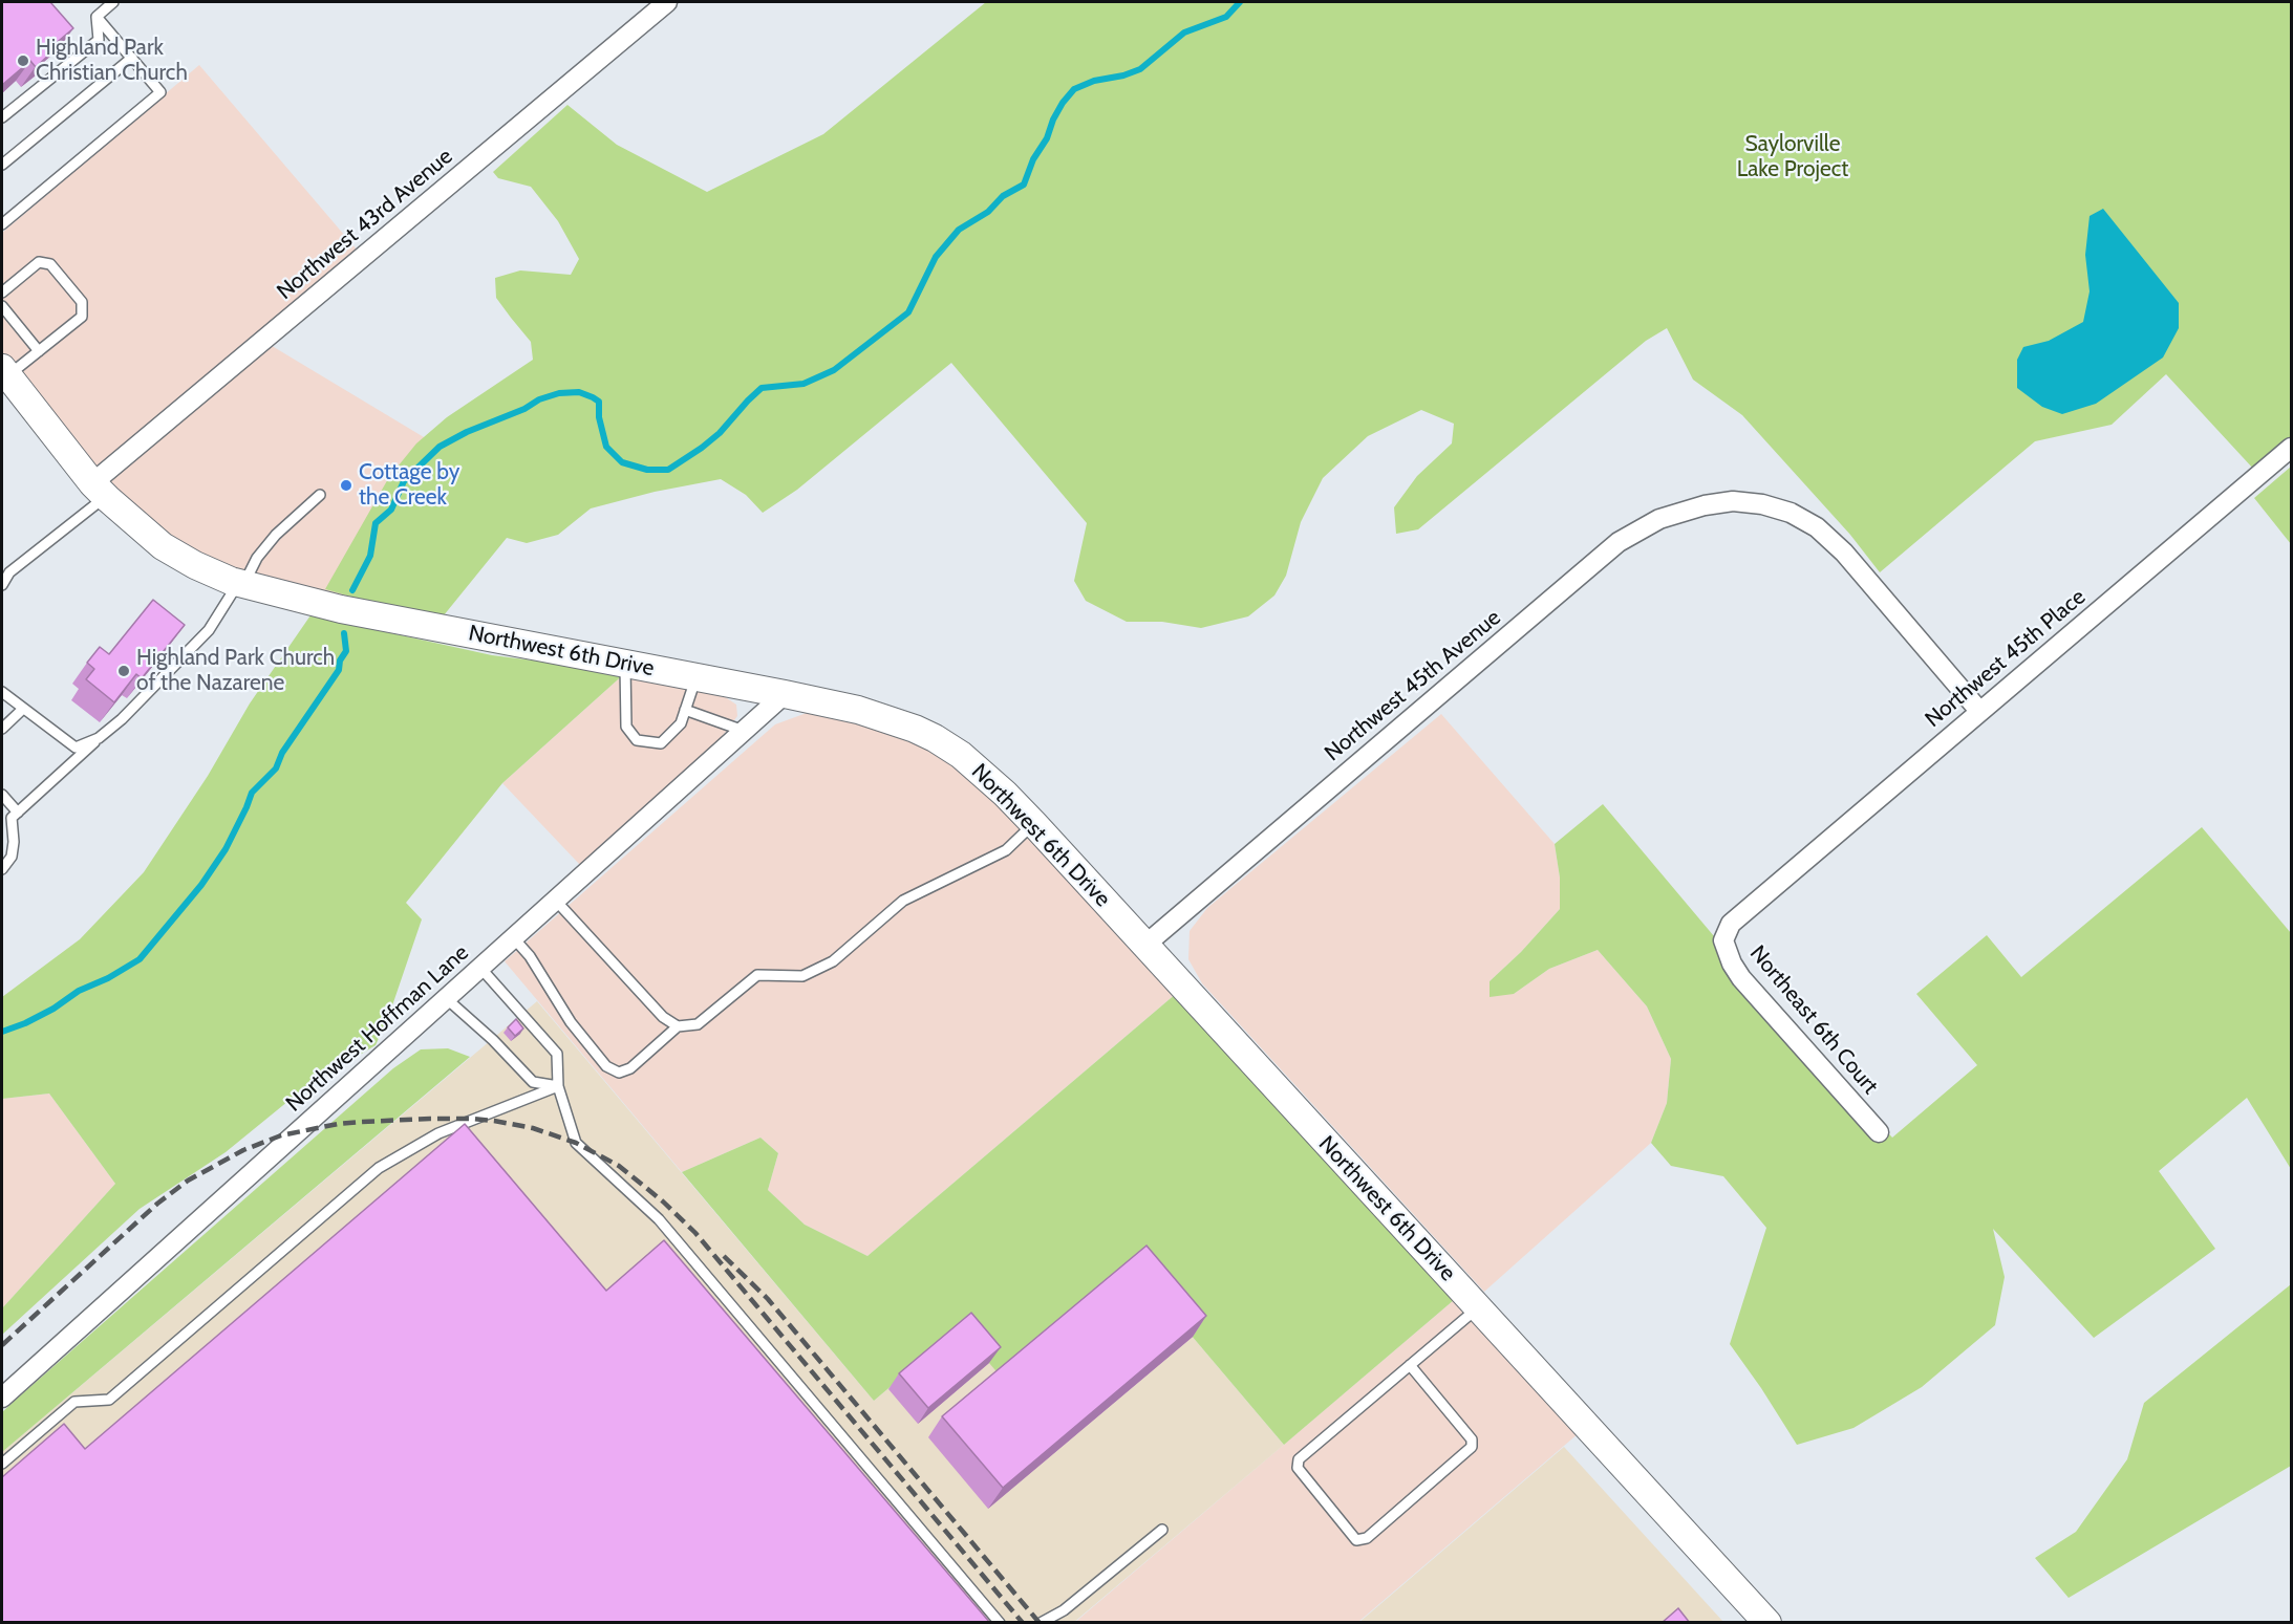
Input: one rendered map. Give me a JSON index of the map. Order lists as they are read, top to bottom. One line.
{"streets":{"main road":["Northwest 6th Drive"],"street":["Northwest 43rd Avenue","Northwest 45th Place","Northwest 45th Avenue","Northeast 6th Court","Northwest Hoffman Lane"]},"crossings":[["Northwest 43rd Avenue","Northwest 6th Drive"],["Northwest 6th Drive","Northwest 45th Avenue"],["Northwest 6th Drive","Northwest Hoffman Lane"],["Northwest 45th Place","Northwest 45th Avenue"],["Northwest 45th Place","Northeast 6th Court"]],"parks":["Saylorville Lake Project"],"places":["Highland Park Christian Church","Cottage by the Creek","Highland Park Church of the Nazarene"]}
